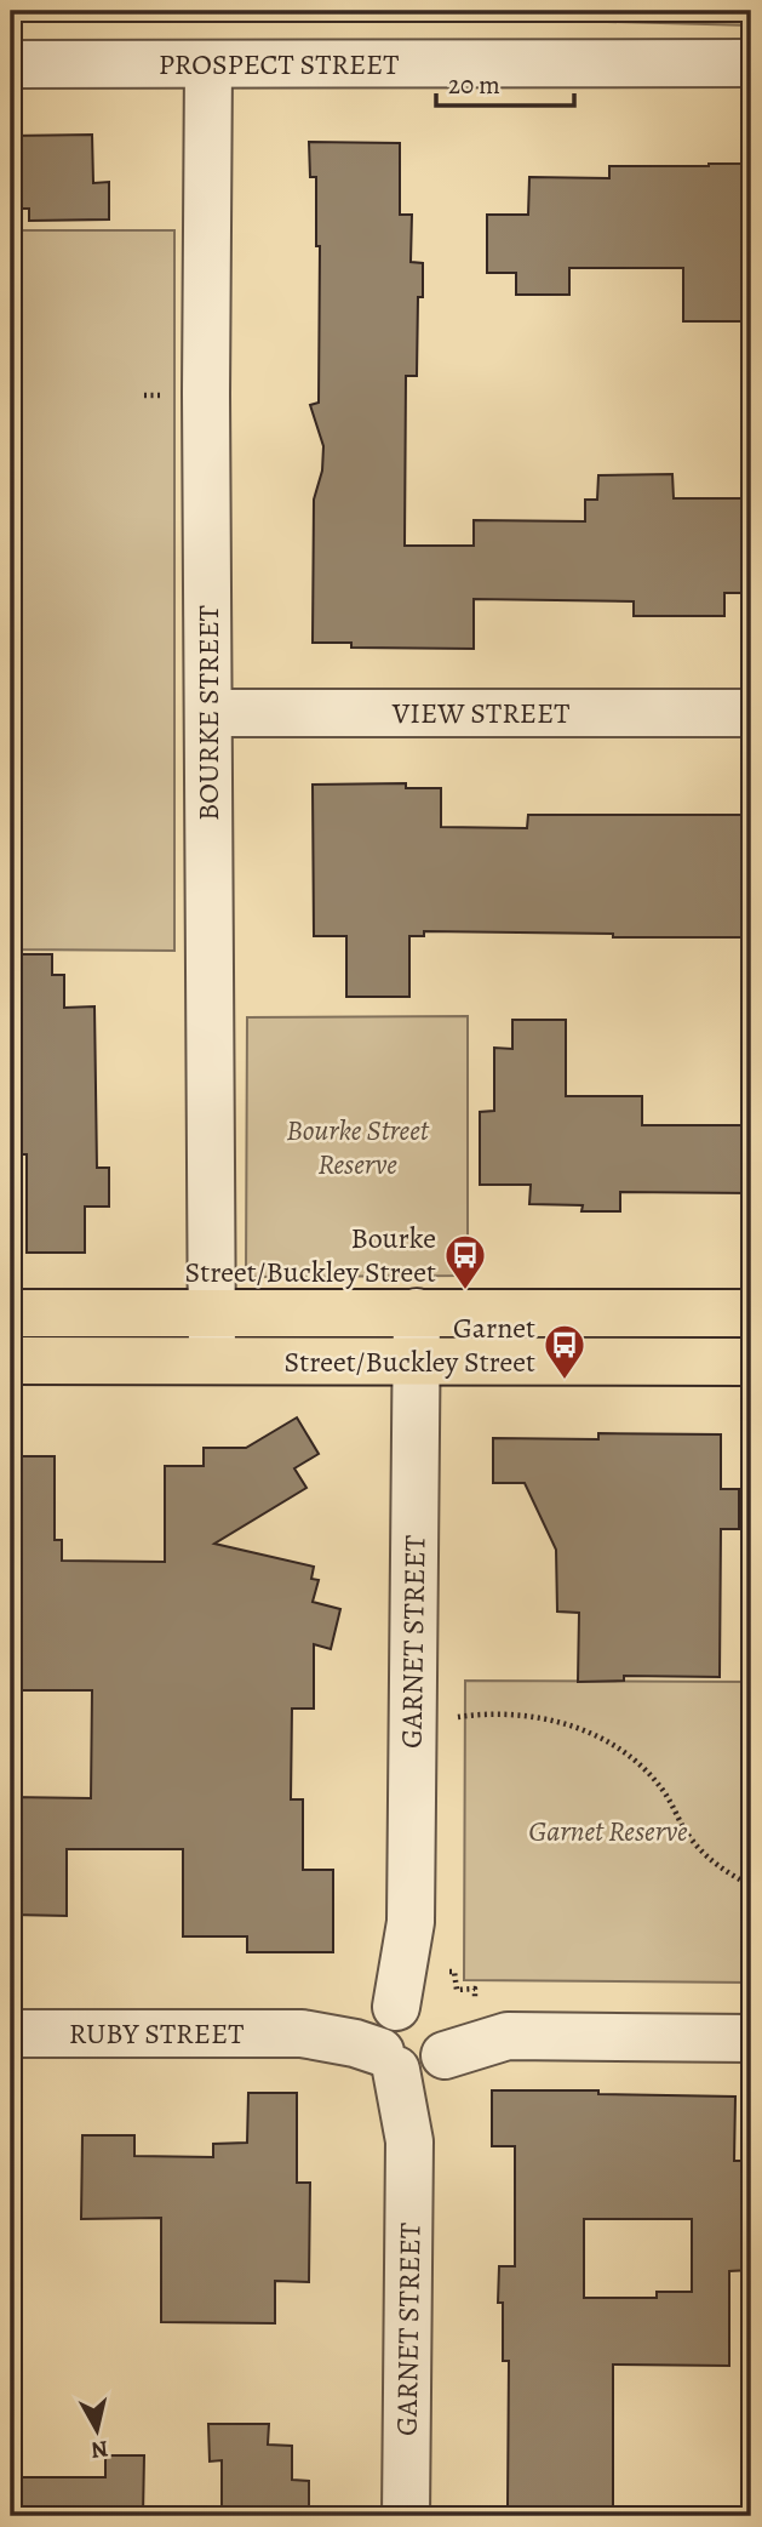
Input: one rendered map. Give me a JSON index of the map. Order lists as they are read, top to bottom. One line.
{"streets":{"street":["PROSPECT STREET","BOURKE STREET","VIEW STREET","GARNET STREET","RUBY STREET"]},"crossings":[["PROSPECT STREET","BOURKE STREET"],["BOURKE STREET","VIEW STREET"],["GARNET STREET","RUBY STREET"]],"parks":["Bourke Street Reserve","Garnet Reserve"],"places":{"bus stop":["Bourke Street/Buckley Street","Garnet Street/Buckley Street"]},"scale_bar":"20 m","north":"bottom"}
